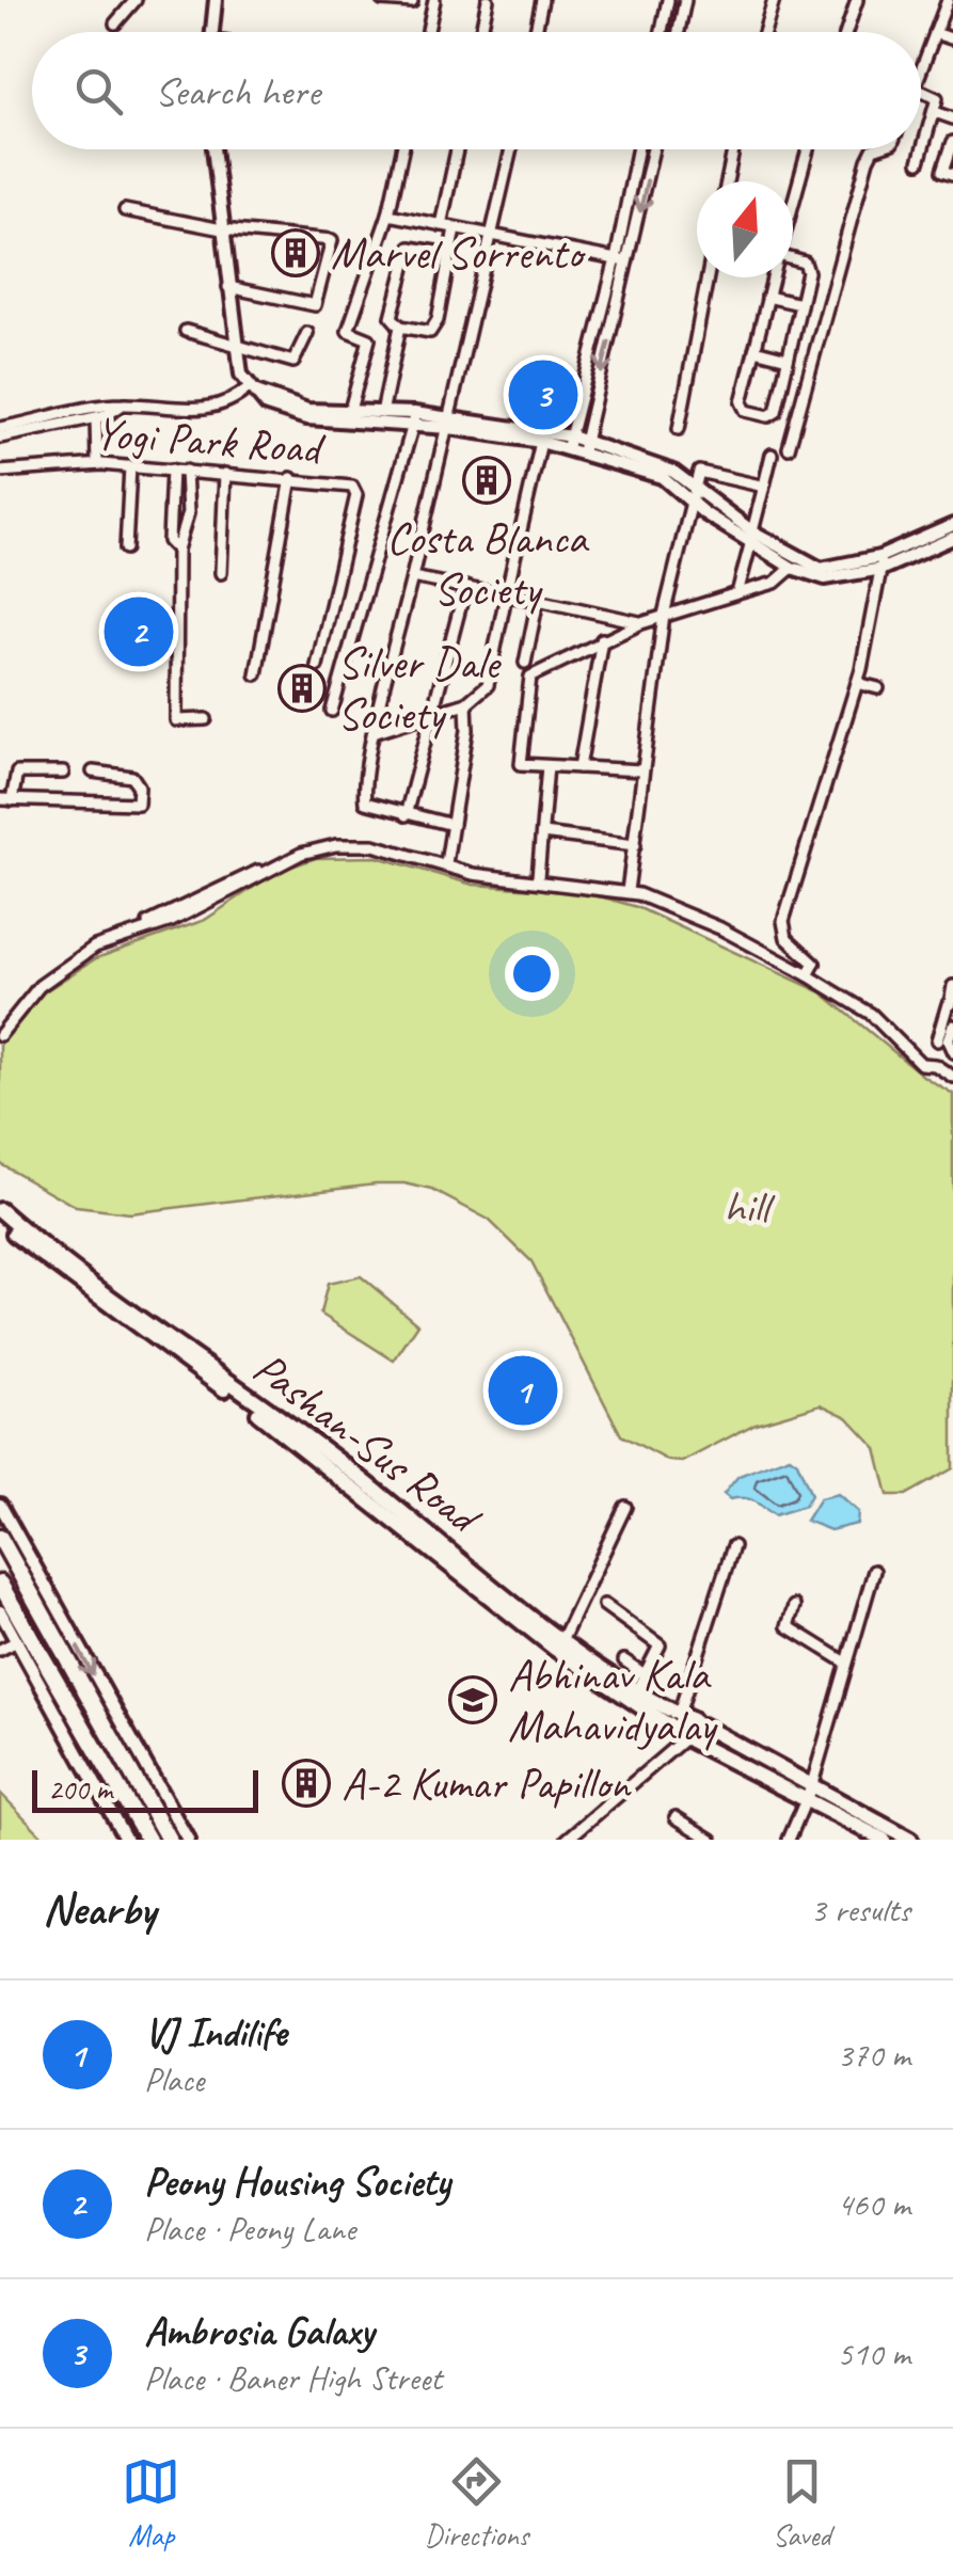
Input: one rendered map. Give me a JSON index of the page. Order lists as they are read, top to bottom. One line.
{"streets":{"main road":["Pashan-Sus Road"],"street":["Yogi Park Road"]},"parks":["hill"],"places":{"building":["Marvel Sorrento","Costa Blanca Society","Silver Dale Society","A-2 Kumar Papillon"],"school or university":["Abhinav Kala Mahavidyalay"]},"scale_bar":"200 m","north":"top","page":{"search":"Search here","pins":["3","2","1"],"scale":"200 m","heading":["Nearby","3 results"],"list":[{"mark":"1","name":"VJ Indilife","note":"Place","value":"370 m"},{"mark":"2","name":"Peony Housing Society","note":"Place · Peony Lane","value":"460 m"},{"mark":"3","name":"Ambrosia Galaxy","note":"Place · Baner High Street","value":"510 m"}],"nav":["Map","Directions","Saved"]}}
